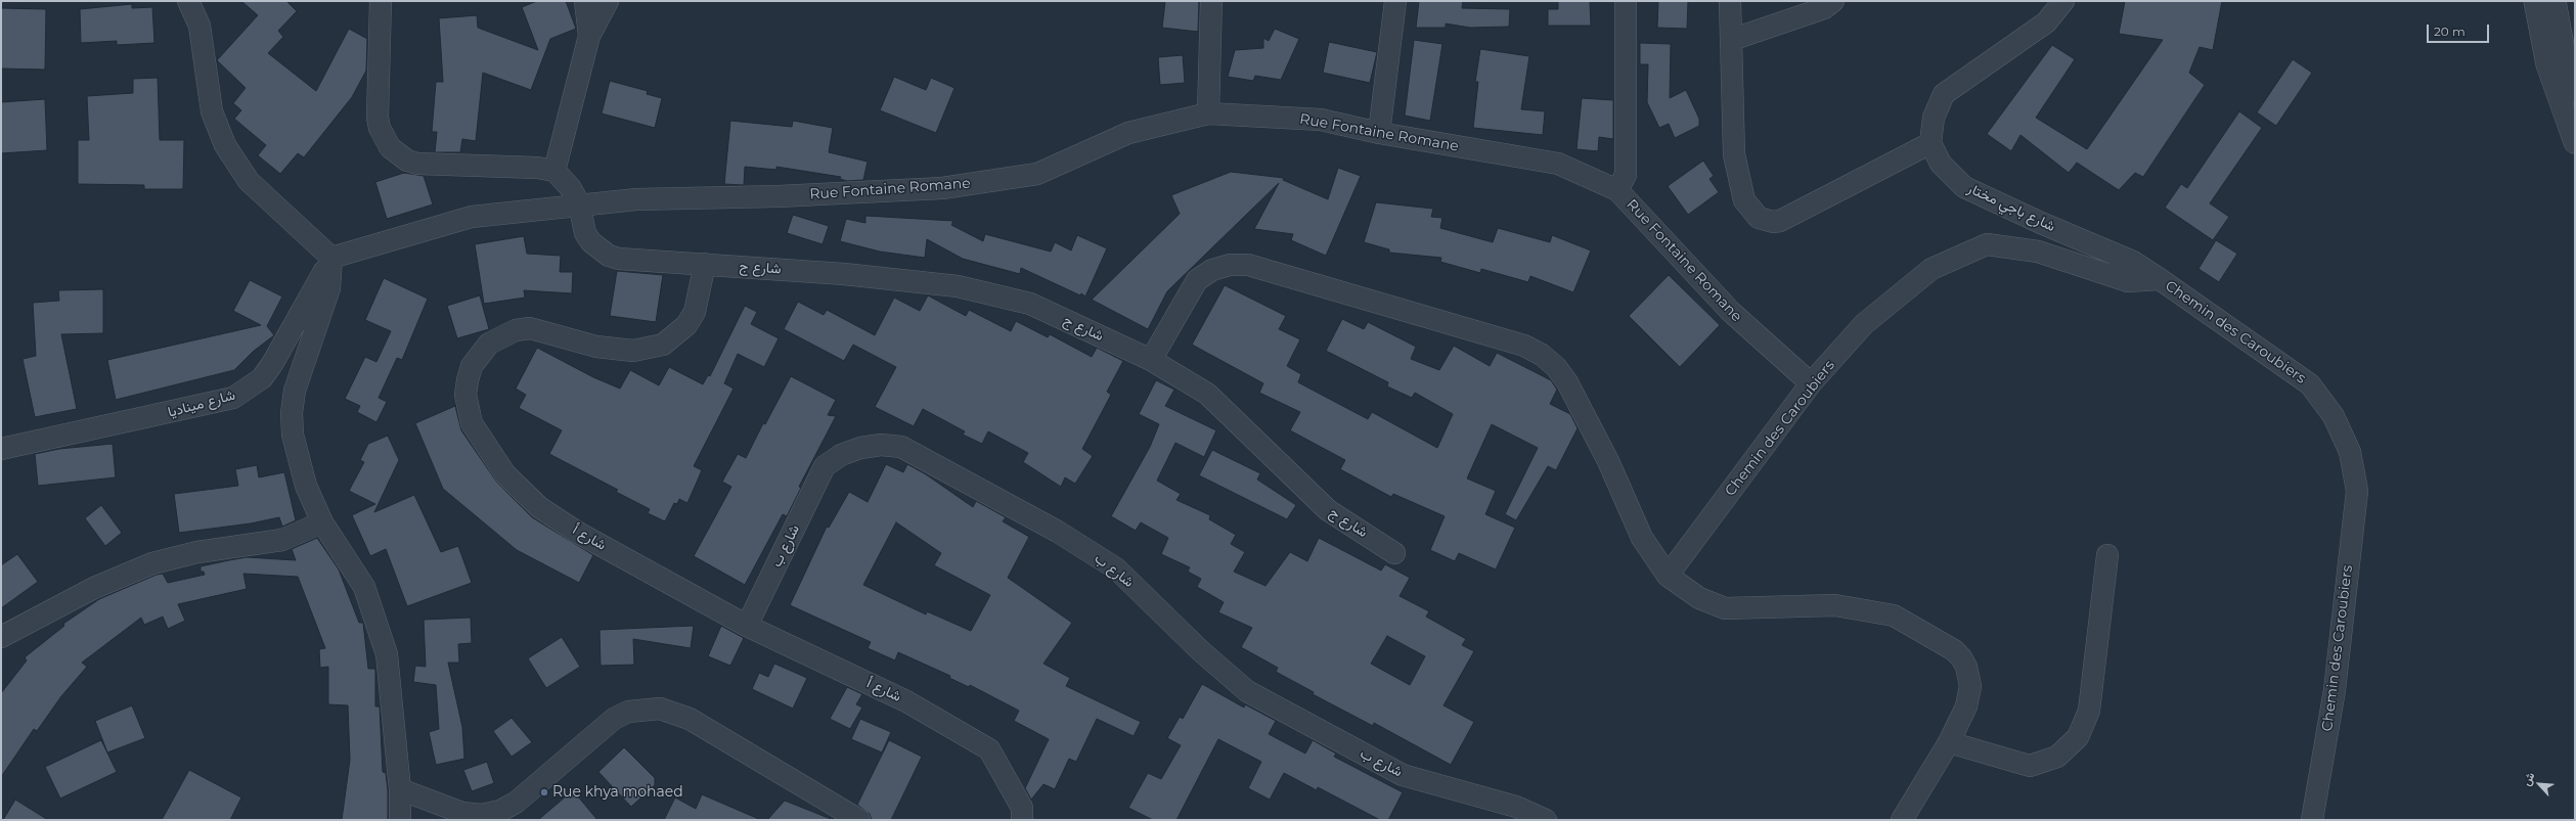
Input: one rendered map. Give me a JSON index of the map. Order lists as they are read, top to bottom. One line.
{"streets":{"street":["Rue Fontaine Romane","شارع باجي مختار","شارع ج","Chemin des Caroubiers","شارع ميناديا","شارع أ","شارع ب"]},"crossings":[["Rue Fontaine Romane","شارع ج"],["Rue Fontaine Romane","Chemin des Caroubiers"],["Rue Fontaine Romane","شارع ميناديا"],["شارع باجي مختار","Chemin des Caroubiers"],["شارع ج","شارع أ"],["شارع أ","شارع ب"]],"places":["Rue khya mohaed"],"scale_bar":"20 m","north":"top left"}
